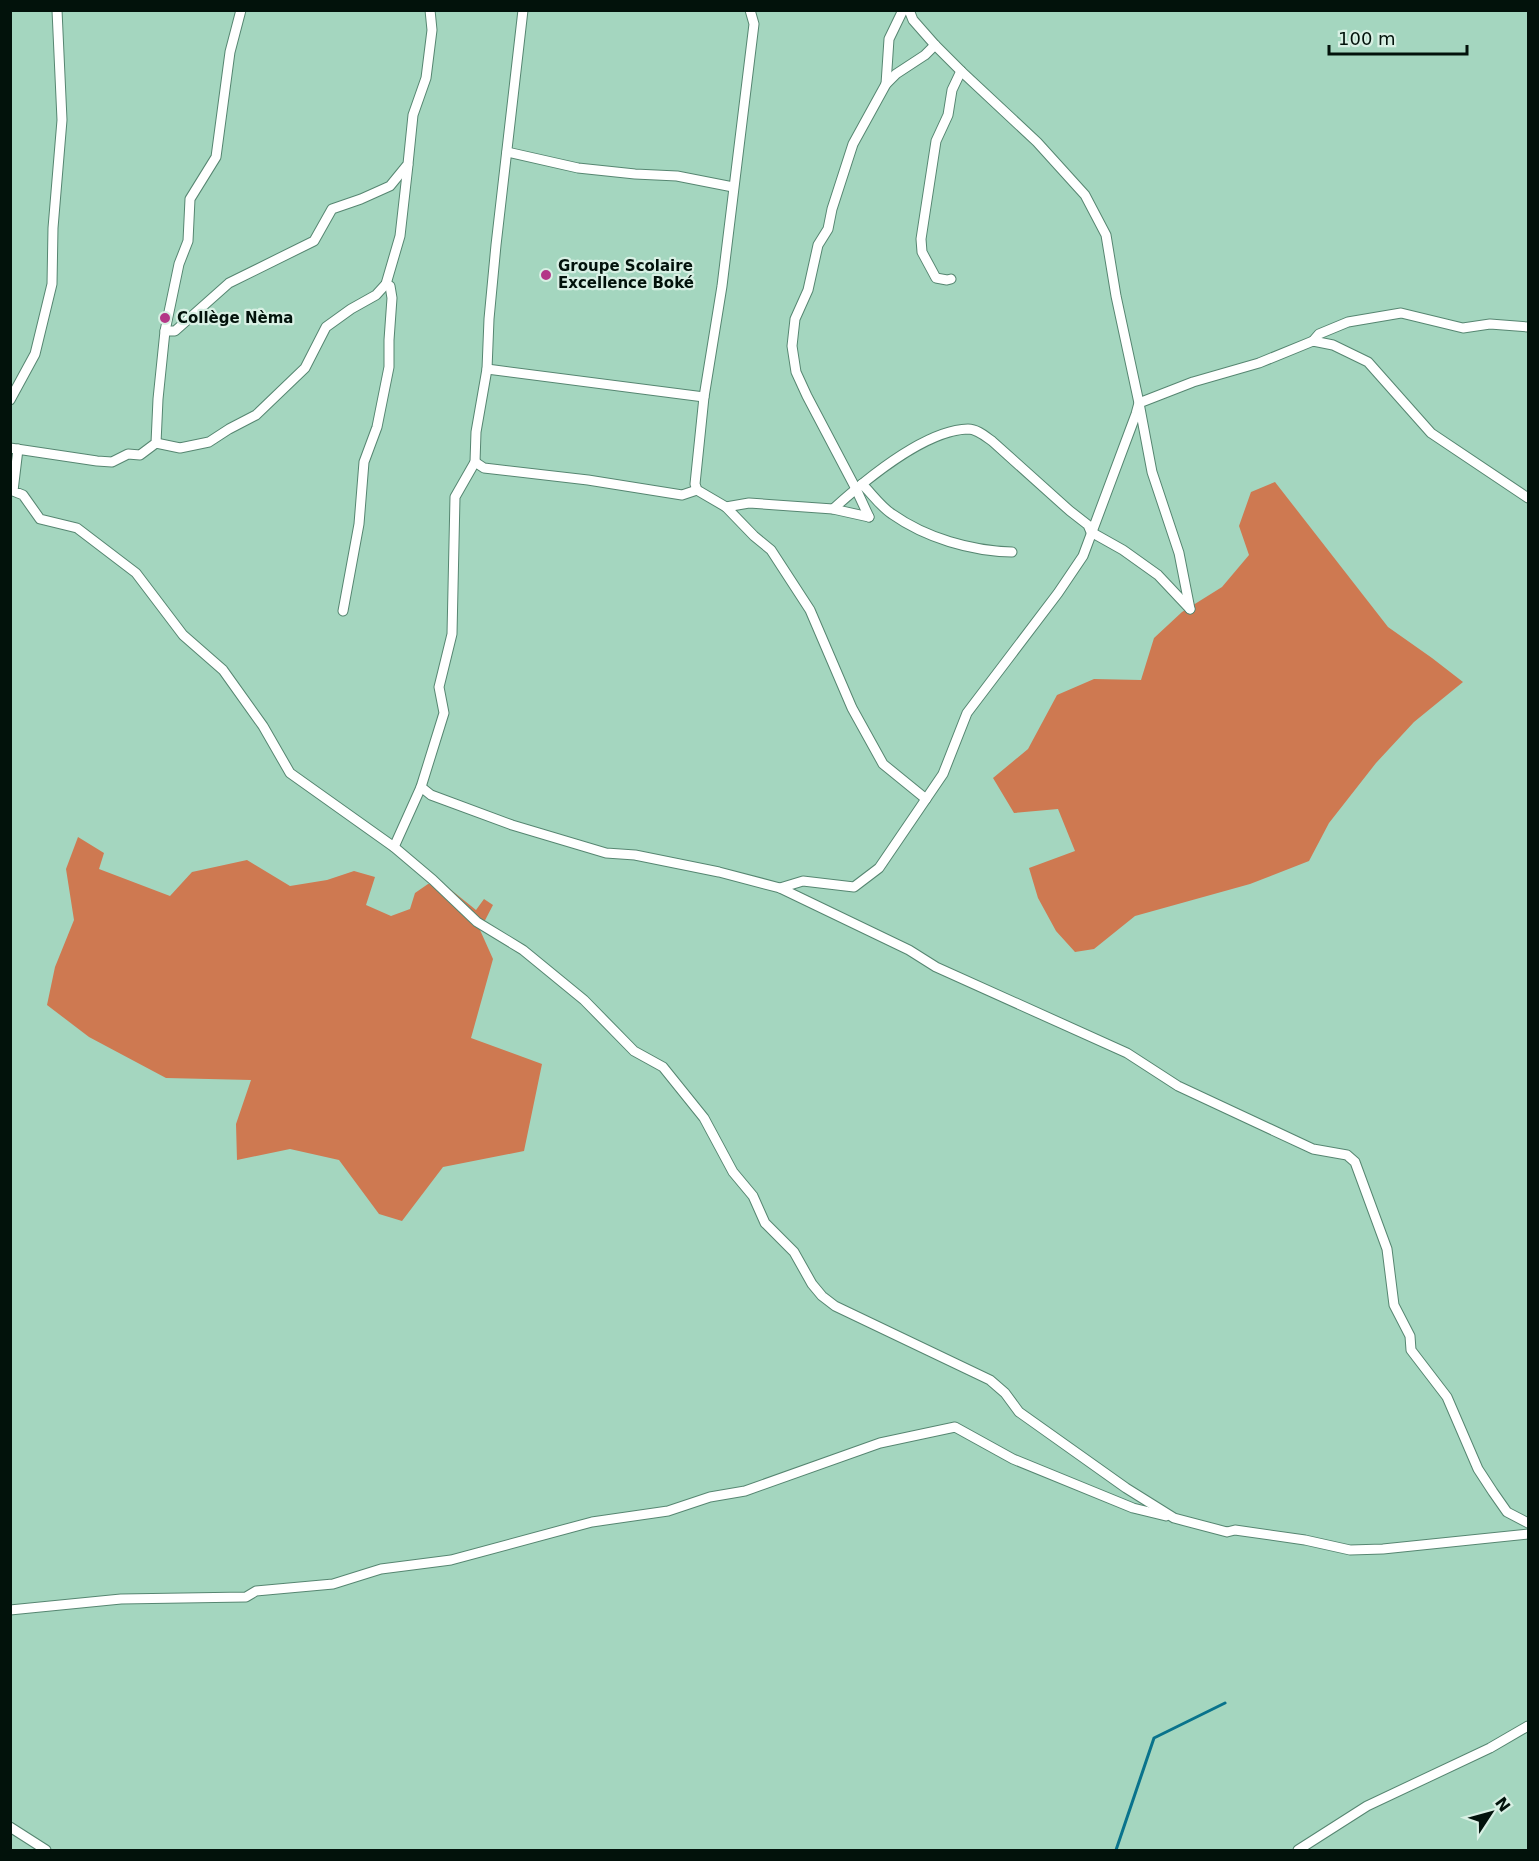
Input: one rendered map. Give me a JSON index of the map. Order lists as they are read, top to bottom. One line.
{"places":["Groupe Scolaire Excellence Boké","Collège Nèma"],"scale_bar":"100 m","north":"top right"}
